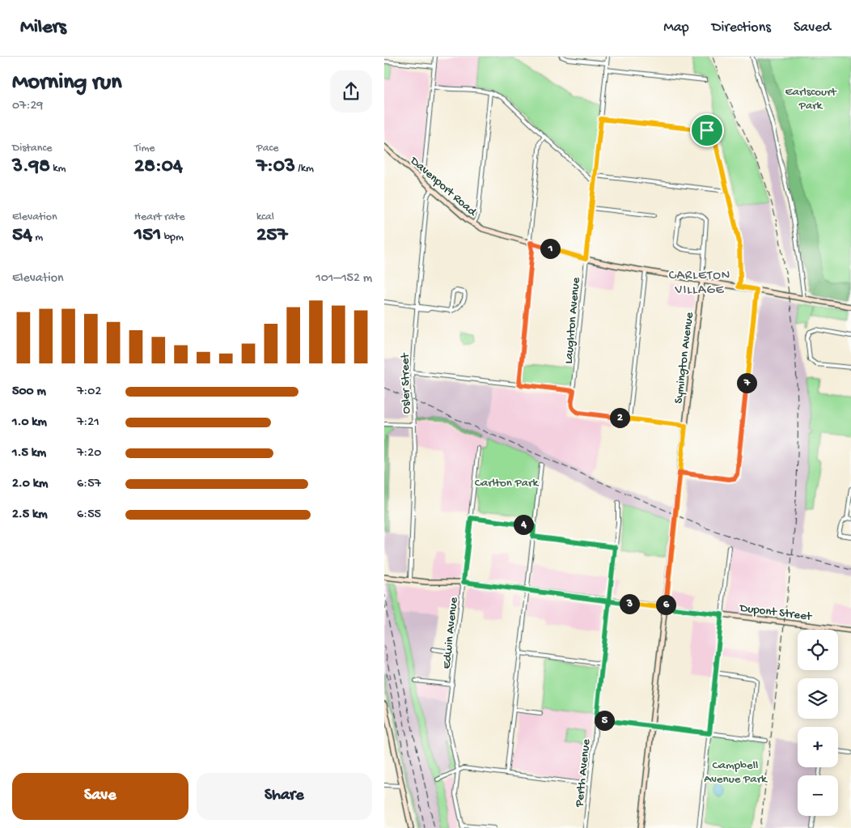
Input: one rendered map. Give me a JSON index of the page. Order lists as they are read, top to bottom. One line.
{"streets":{"street":["Davenport Road","Laughton Avenue","Symington Avenue","Osler Street","Dupont Street","Edwin Avenue","Perth Avenue"]},"crossings":[["Davenport Road","Laughton Avenue"],["Davenport Road","Symington Avenue"],["Davenport Road","Osler Street"],["Symington Avenue","Dupont Street"],["Osler Street","Dupont Street"],["Dupont Street","Edwin Avenue"],["Dupont Street","Perth Avenue"]],"districts":["CARLETON VILLAGE"],"parks":["Earlscourt Park","Carlton Park","Campbell Avenue Park"],"page":{"header":"Milers","nav":["Map","Directions","Saved"],"heading":["Morning run","07:29"],"stats":[["Distance","3.98 km"],["Time","28:04"],["Pace","7:03 /km"],["Elevation","54 m"],["Heart rate","151 bpm"],["kcal","257"]],"pins":["1","7","2","4","3","6","5"],"chart":["Elevation","101–152 m"],"list":[{"name":"500 m","note":"7:02"},{"name":"1.0 km","note":"7:21"},{"name":"1.5 km","note":"7:20"},{"name":"2.0 km","note":"6:57"},{"name":"2.5 km","note":"6:55"}],"map_buttons":["+","−"],"buttons":["Save","Share"]}}
